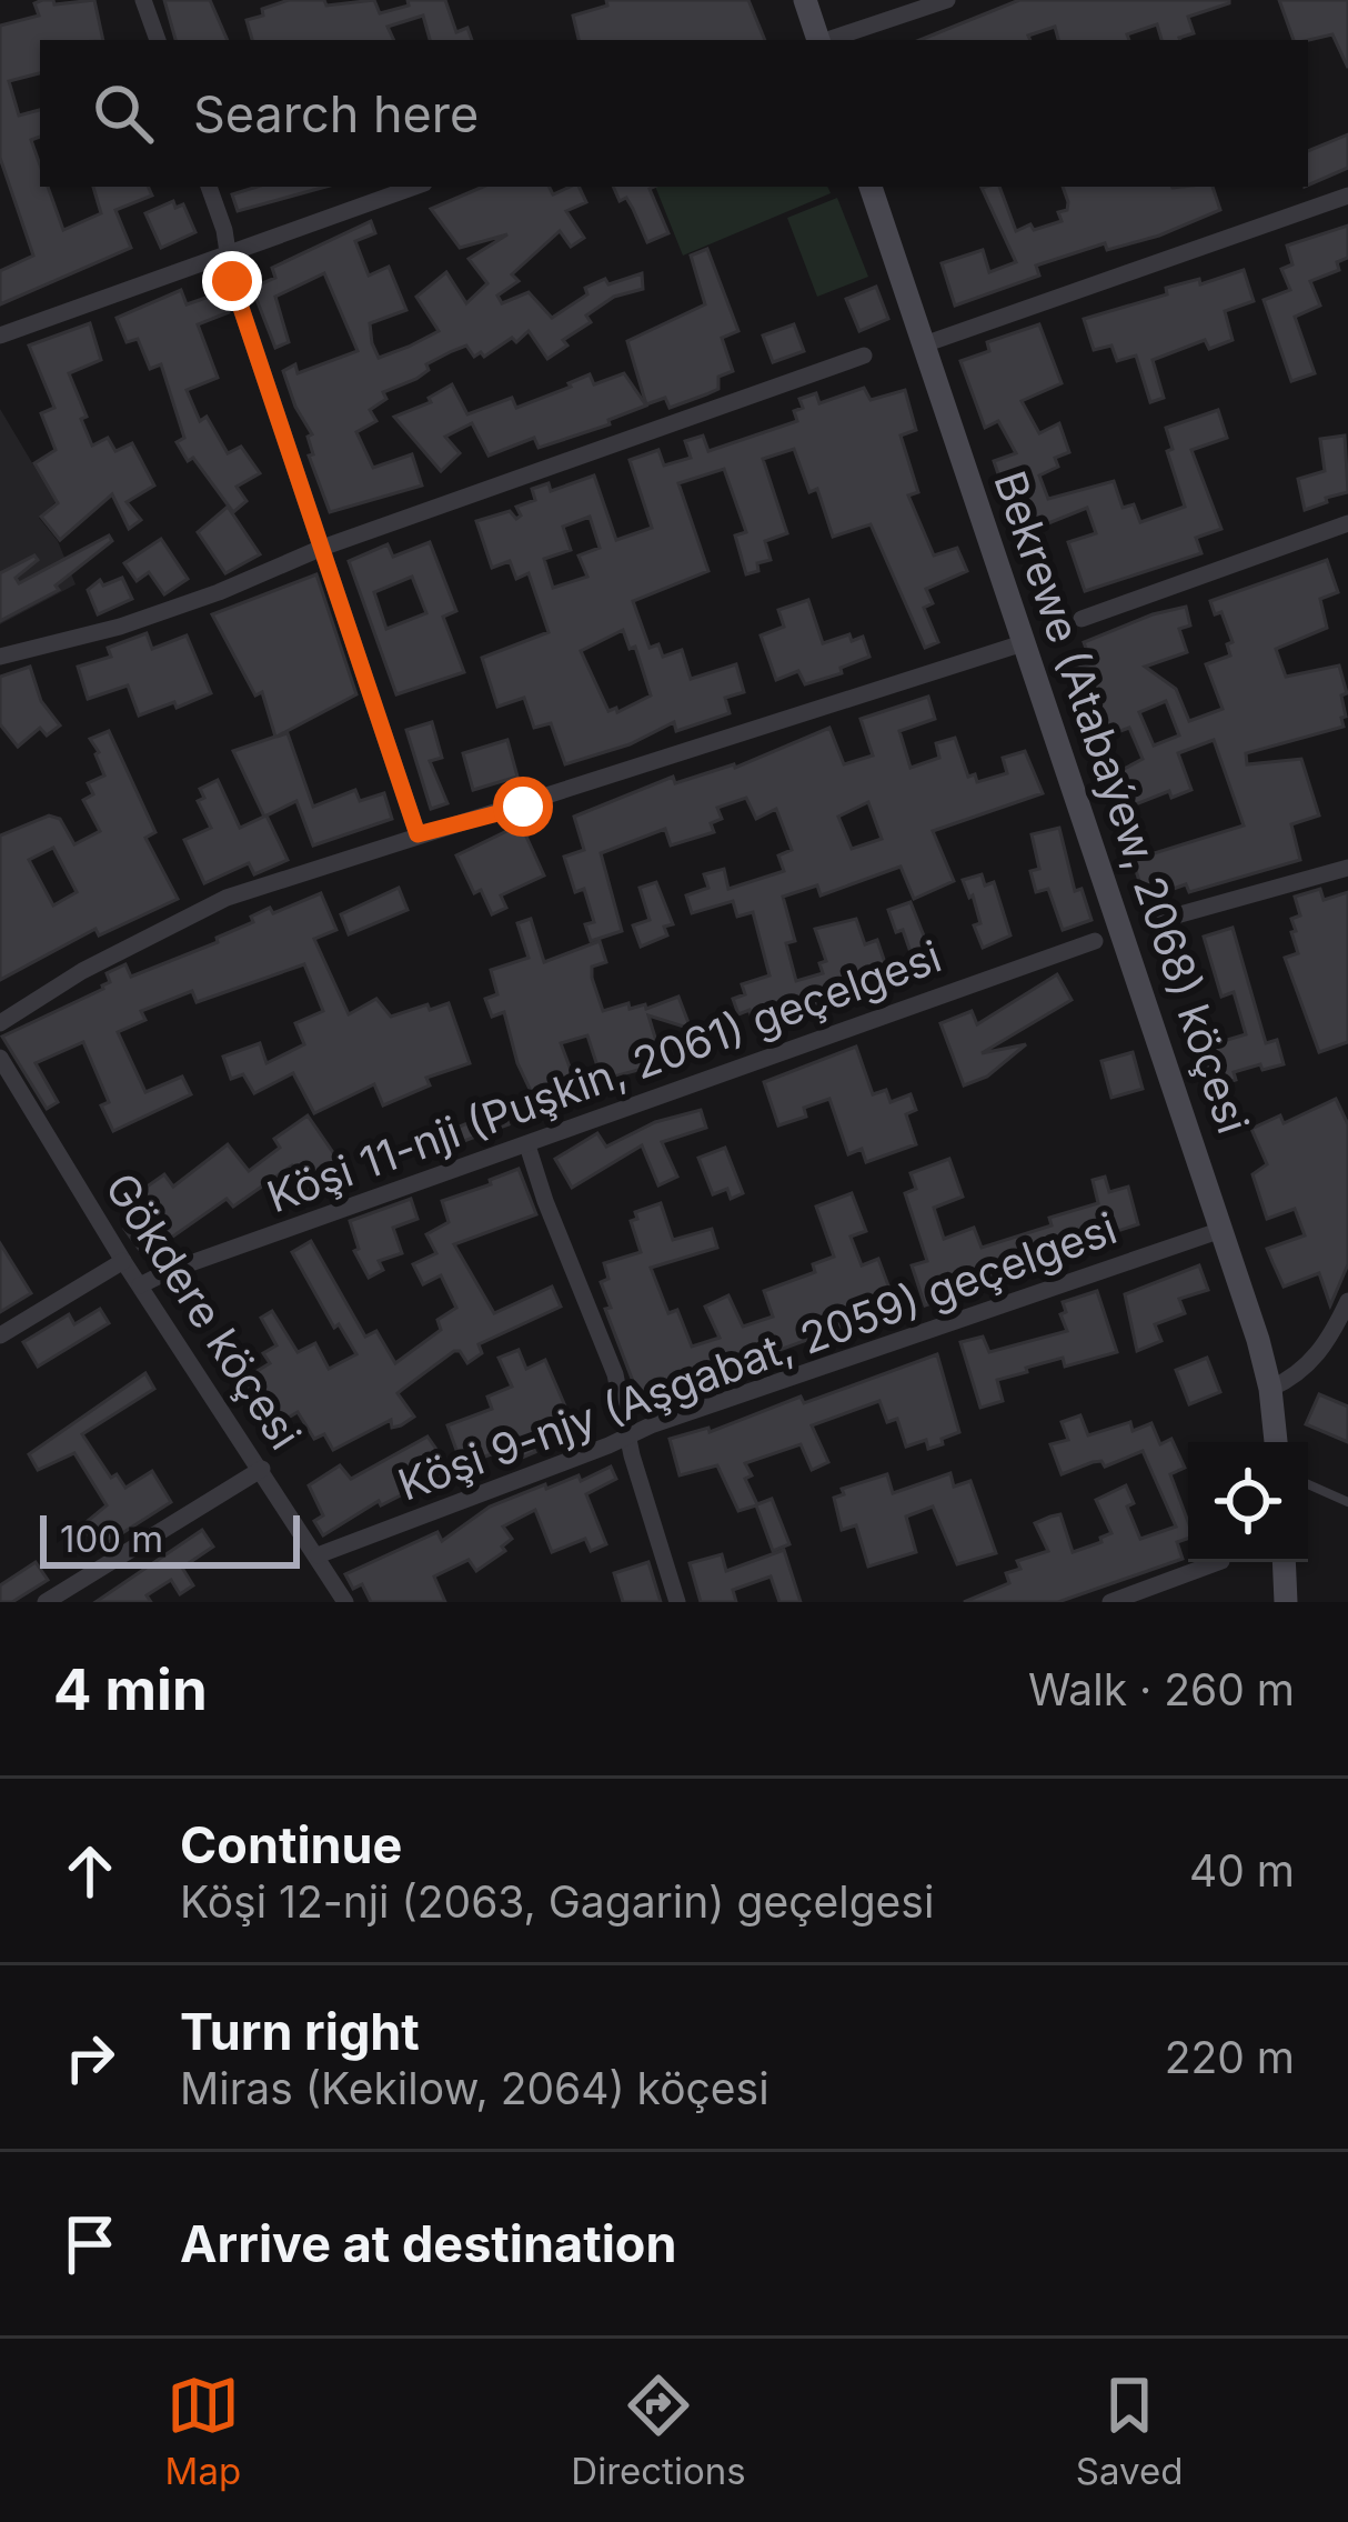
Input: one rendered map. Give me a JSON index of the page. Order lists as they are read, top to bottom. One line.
{"streets":{"main road":["Bekrewe (Atabaýew, 2068) köçesi"],"street":["Köşi 11-nji (Puşkin, 2061) geçelgesi","Gökdere köçesi","Köşi 9-njy (Aşgabat, 2059) geçelgesi"]},"crossings":[["Bekrewe (Atabaýew, 2068) köçesi","Köşi 9-njy (Aşgabat, 2059) geçelgesi"],["Köşi 11-nji (Puşkin, 2061) geçelgesi","Gökdere köçesi"],["Gökdere köçesi","Köşi 9-njy (Aşgabat, 2059) geçelgesi"]],"scale_bar":"100 m","page":{"search":"Search here","scale":"100 m","heading":["4 min","Walk · 260 m"],"list":[["Continue","Köşi 12-nji (2063, Gagarin) geçelgesi","40 m"],["Turn right","Miras (Kekilow, 2064) köçesi","220 m"],"Arrive at destination"],"nav":["Map","Directions","Saved"]}}
